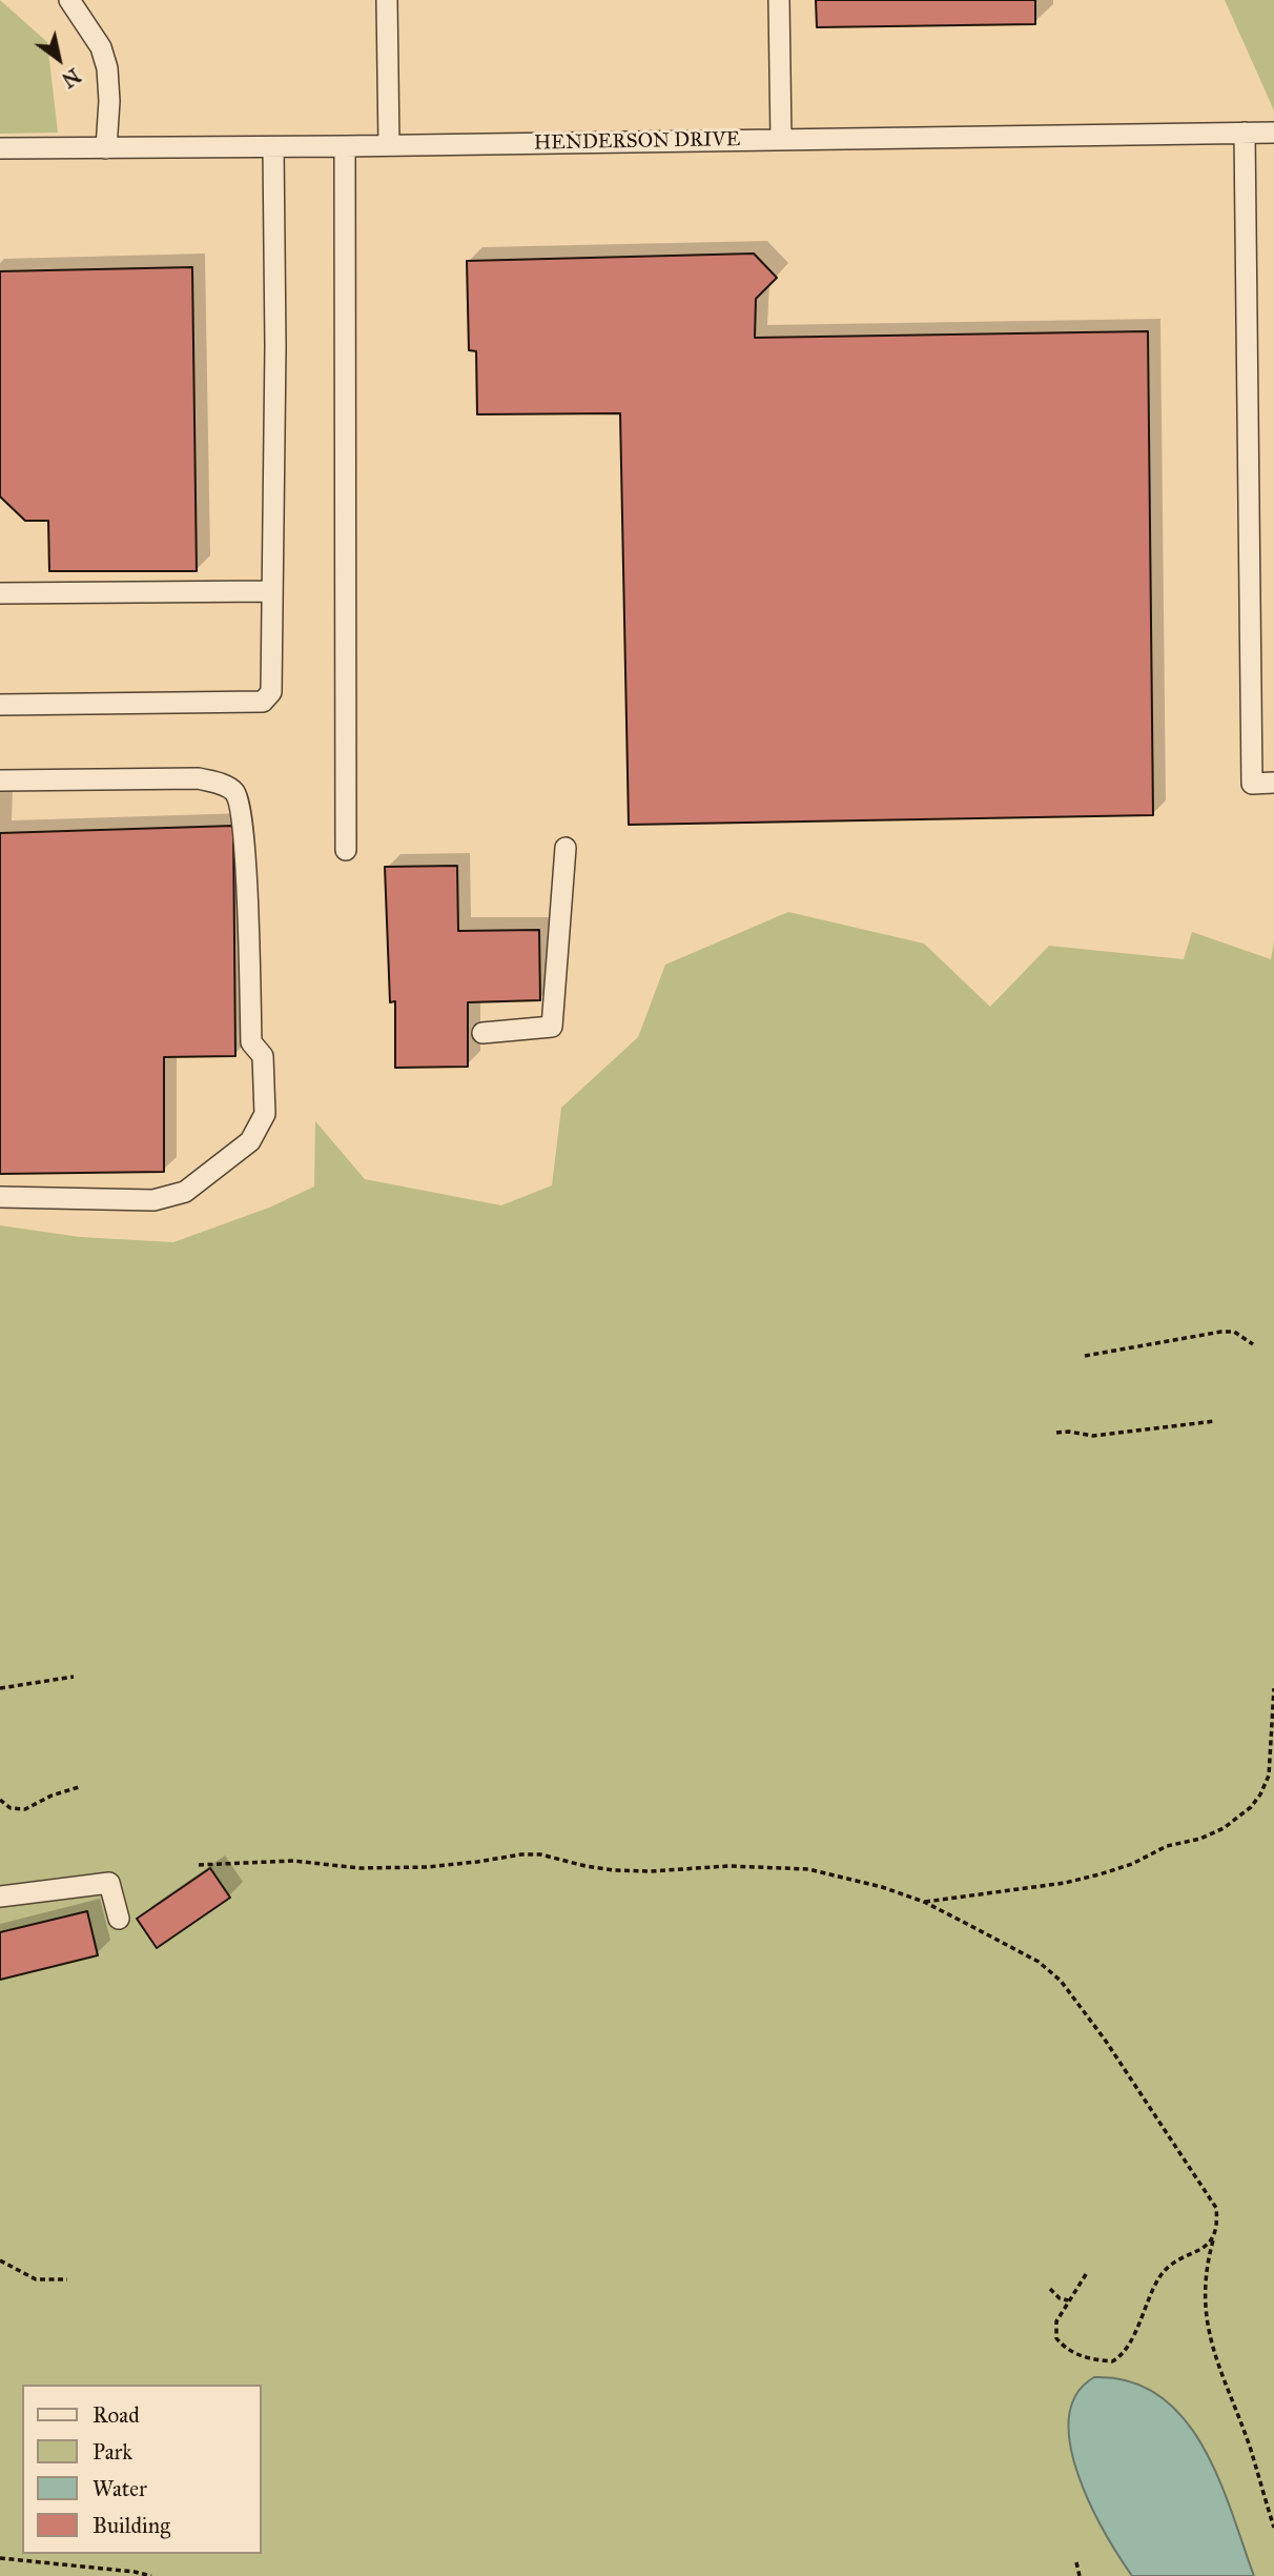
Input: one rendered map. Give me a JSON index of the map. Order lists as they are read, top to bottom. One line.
{"streets":{"street":["HENDERSON DRIVE"]},"legend":["Road","Park","Water","Building"],"north":"bottom right"}
